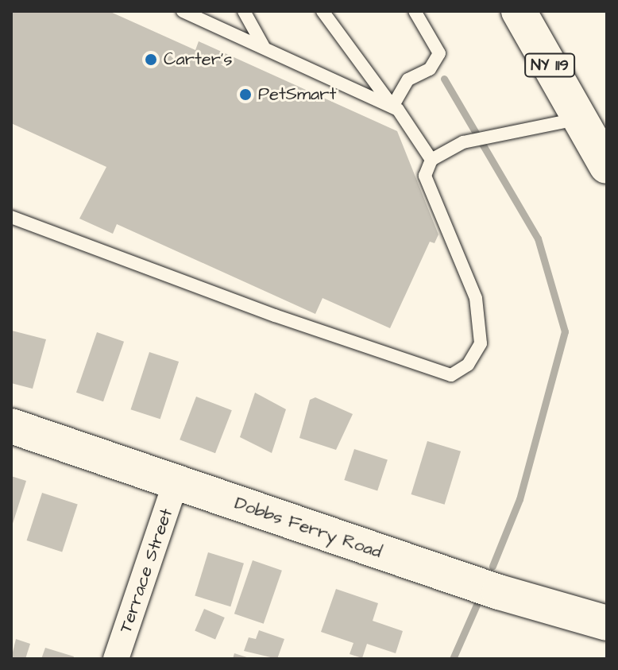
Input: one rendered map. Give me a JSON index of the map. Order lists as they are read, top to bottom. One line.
{"streets":{"main road":["NY 119","Dobbs Ferry Road"],"street":["Terrace Street"]},"crossings":[["Dobbs Ferry Road","Terrace Street"]],"places":["Carter's","PetSmart"]}
